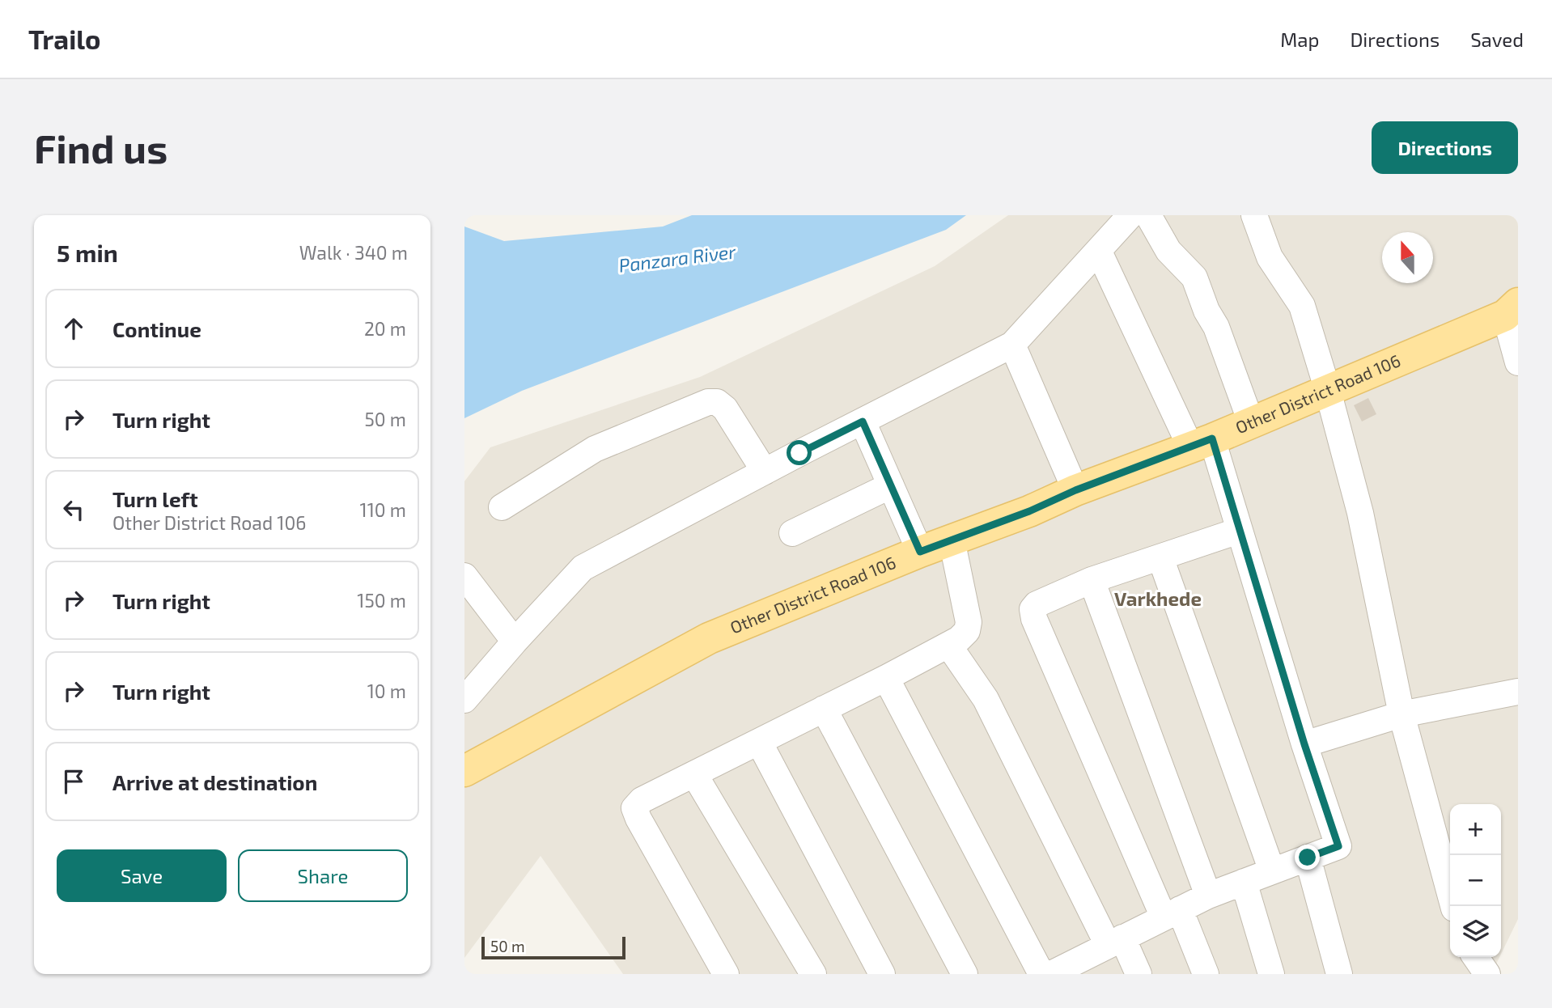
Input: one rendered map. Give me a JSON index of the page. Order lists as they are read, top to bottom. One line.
{"streets":{"main road":["Other District Road 106"]},"districts":["Varkhede"],"water":["Panzara River"],"scale_bar":"50 m","north":"top","page":{"header":"Trailo","nav":["Map","Directions","Saved"],"buttons":["Directions",["Save","Share"]],"title":"Find us","heading":["5 min","Walk · 340 m"],"list":[["Continue","20 m"],["Turn right","50 m"],["Turn left","Other District Road 106","110 m"],["Turn right","150 m"],["Turn right","10 m"],"Arrive at destination"],"map_buttons":["+","−"],"scale":"50 m"}}
